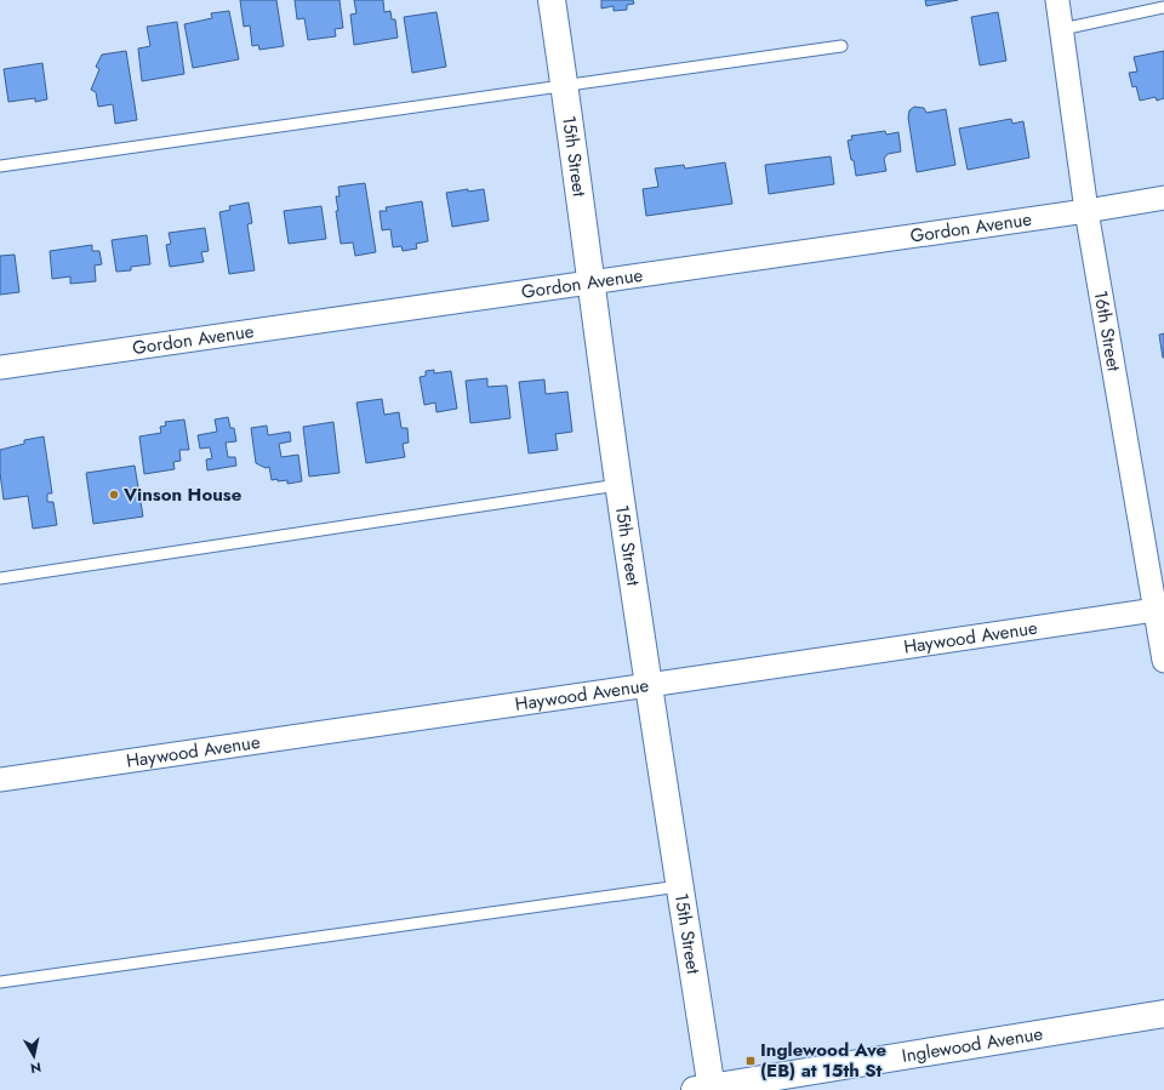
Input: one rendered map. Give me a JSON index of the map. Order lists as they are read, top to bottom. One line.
{"streets":{"main road":["15th Street","Inglewood Avenue"],"street":["Gordon Avenue","16th Street","Haywood Avenue"]},"crossings":[["15th Street","Gordon Avenue"],["15th Street","Haywood Avenue"],["15th Street","Inglewood Avenue"],["Gordon Avenue","16th Street"],["16th Street","Haywood Avenue"]],"places":{"other":["Vinson House"],"transit":["Inglewood Ave (EB) at 15th St"]},"north":"bottom"}
